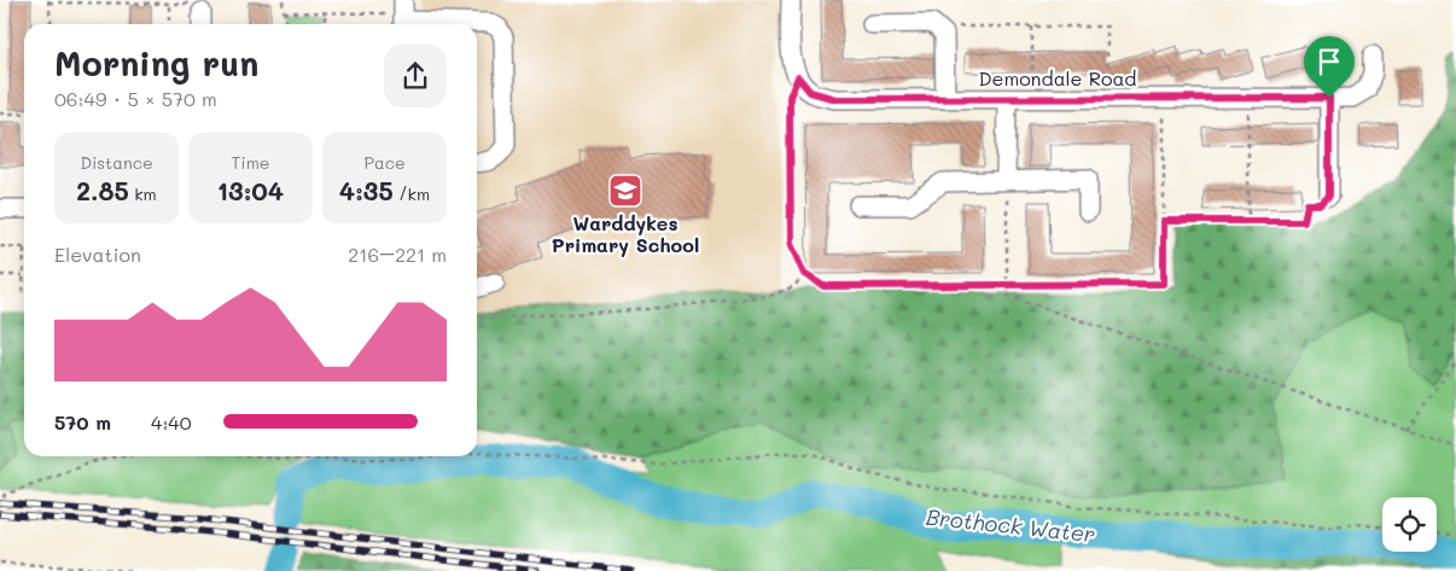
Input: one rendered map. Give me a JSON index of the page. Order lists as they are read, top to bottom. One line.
{"streets":{"street":["Demondale Road"]},"water":["Brothock Water"],"places":{"school or university":["Warddykes Primary School"]},"page":{"heading":["Morning run","06:49 · 5 × 570 m"],"stats":[["Distance","2.85 km"],["Time","13:04"],["Pace","4:35 /km"]],"chart":["Elevation","216–221 m"],"list":[{"name":"570 m","note":"4:40"}]}}
